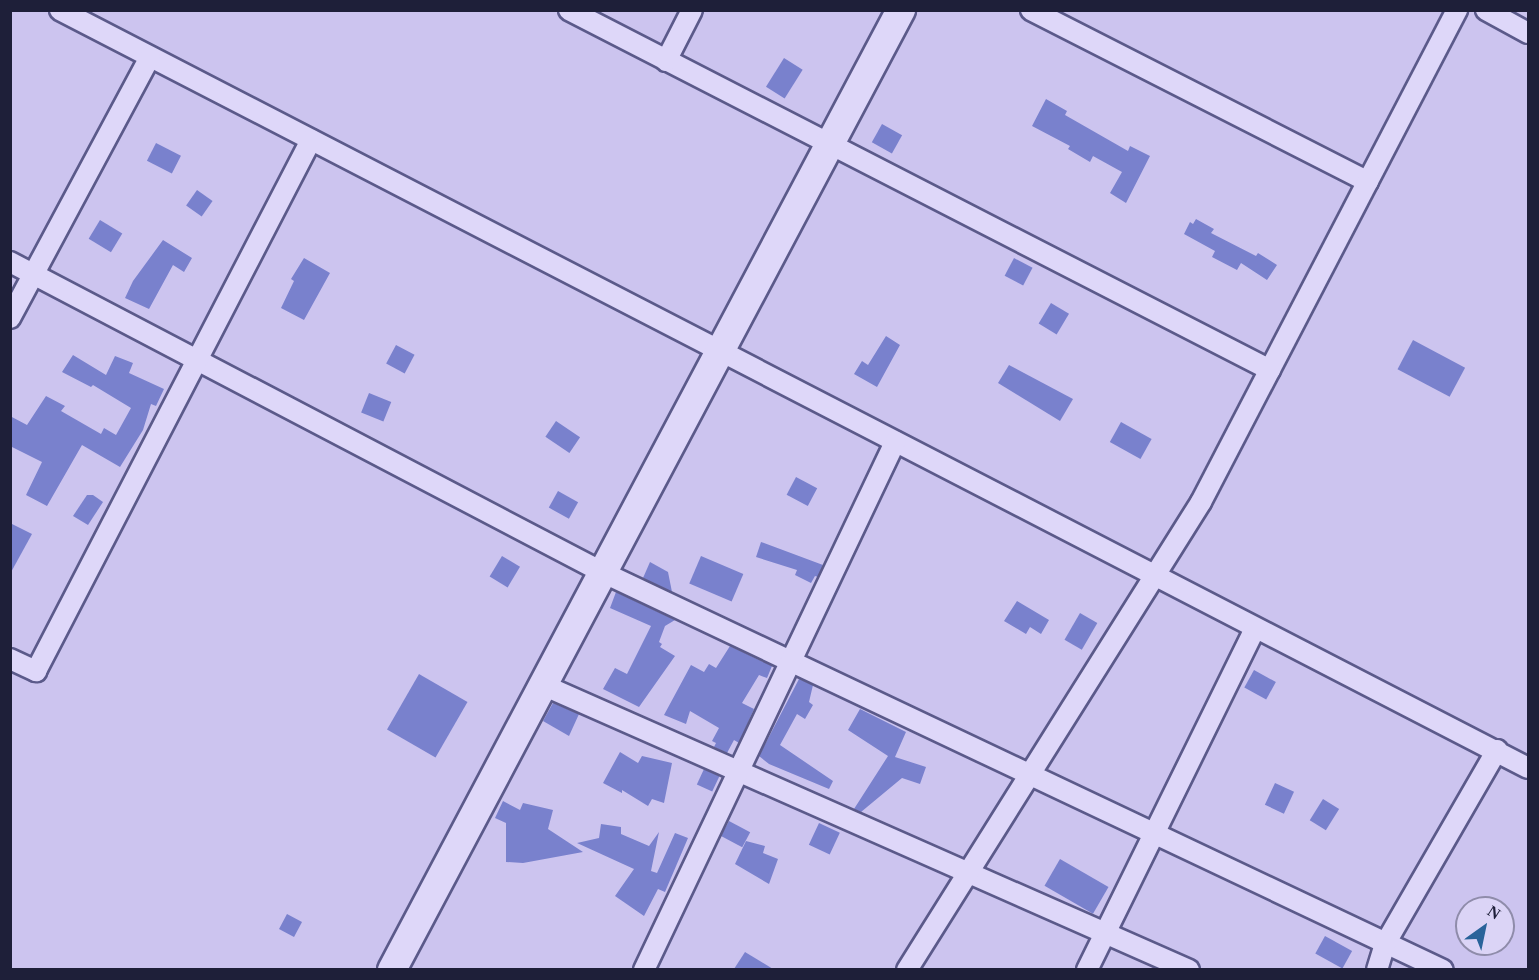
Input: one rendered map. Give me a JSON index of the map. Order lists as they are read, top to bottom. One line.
{"north":"top right"}
